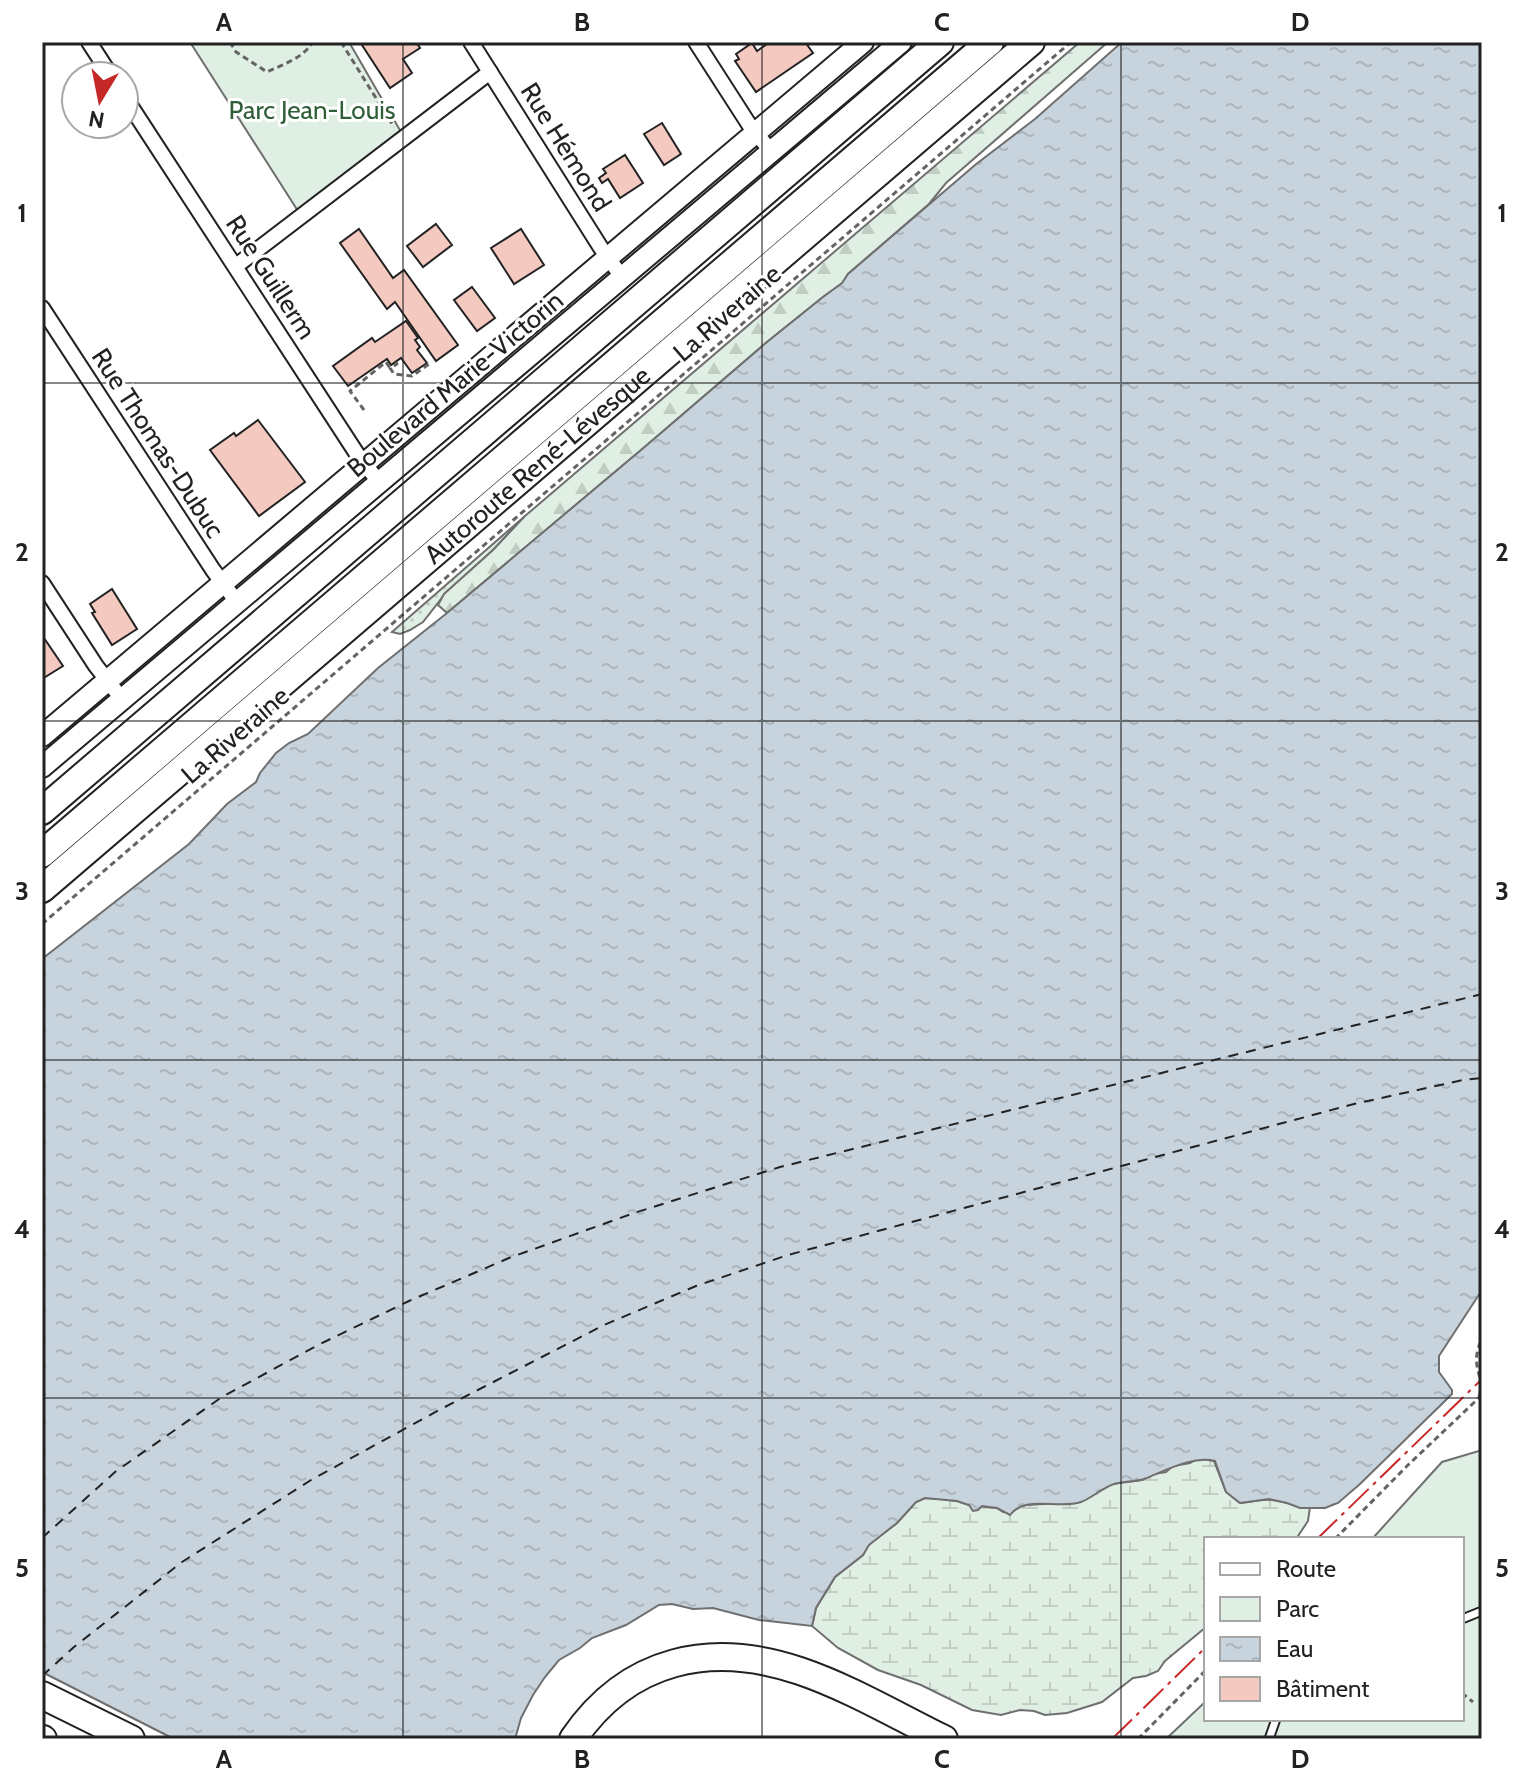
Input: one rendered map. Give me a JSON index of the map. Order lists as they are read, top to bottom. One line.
{"streets":{"highway":["Autoroute René-Lévesque"],"street":["Rue Hémond","Rue Guillerm","Boulevard Marie-Victorin","Rue Thomas-Dubuc"],"path":["La Riveraine"]},"crossings":[["Rue Hémond","Boulevard Marie-Victorin"],["Rue Guillerm","Boulevard Marie-Victorin"],["Boulevard Marie-Victorin","Rue Thomas-Dubuc"]],"parks":["Parc Jean-Louis"],"legend":["Route","Parc","Eau","Bâtiment"],"north":"bottom","grid":{"columns":["A","B","C","D"],"rows":["1","2","3","4","5"]}}
